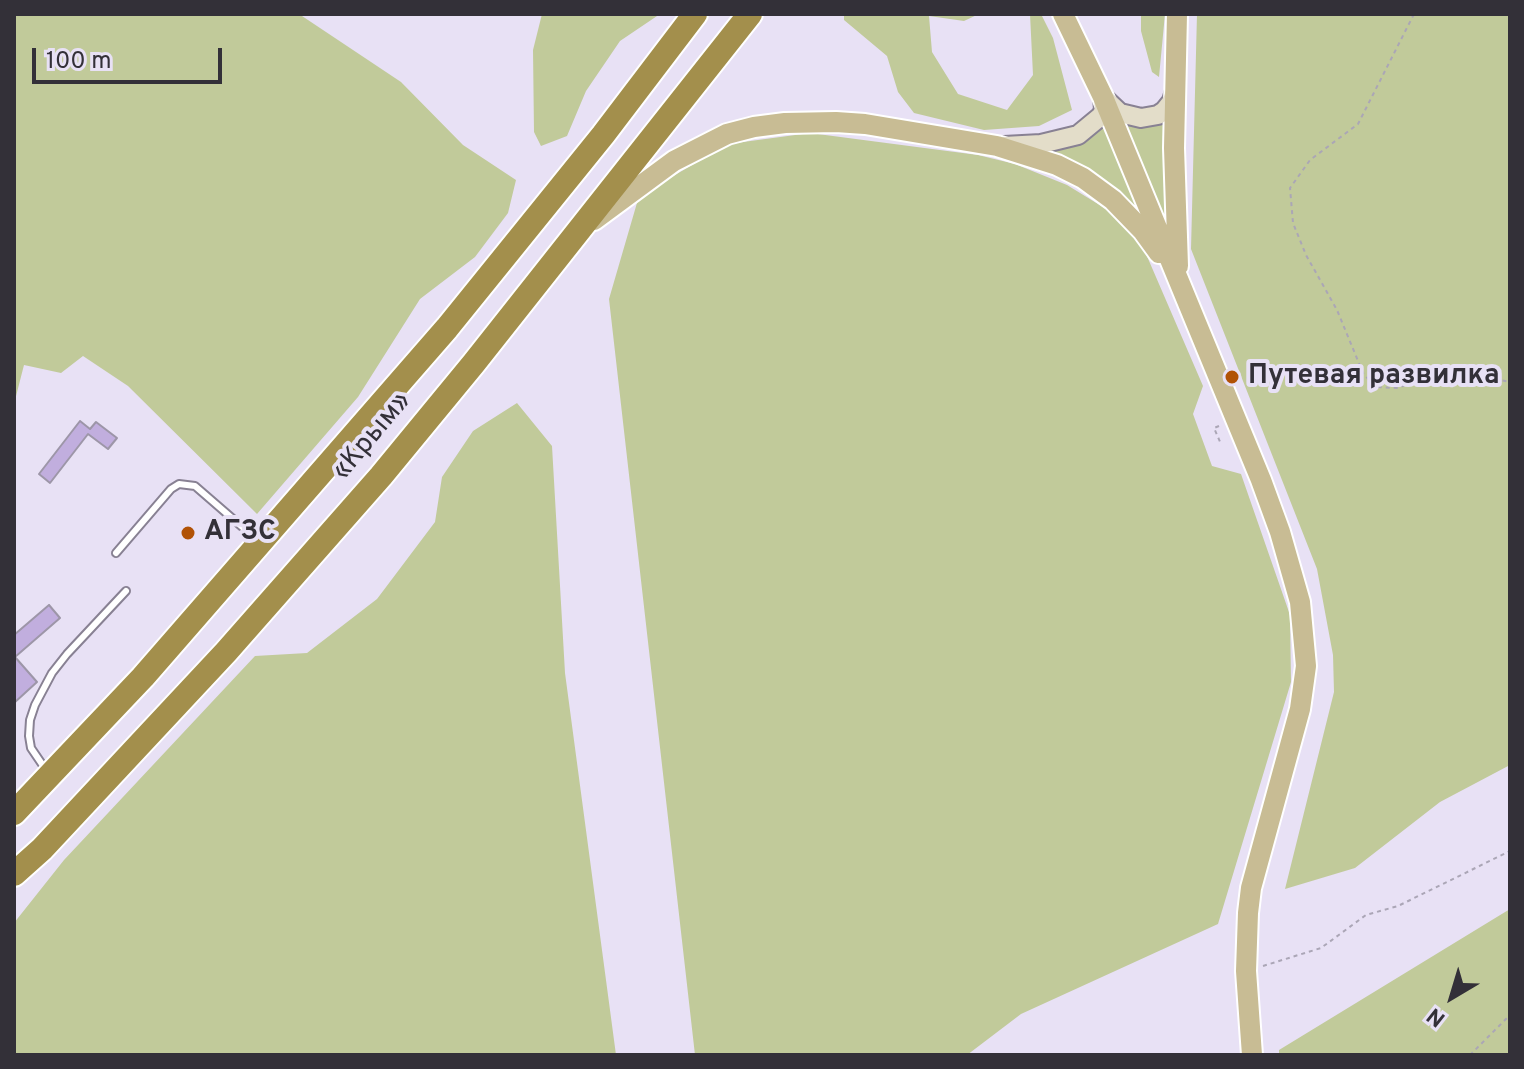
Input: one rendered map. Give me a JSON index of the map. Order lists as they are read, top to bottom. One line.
{"streets":{"highway":["«Крым»"]},"places":["Путевая развилка","АГЗС"],"scale_bar":"100 m","north":"bottom left"}
